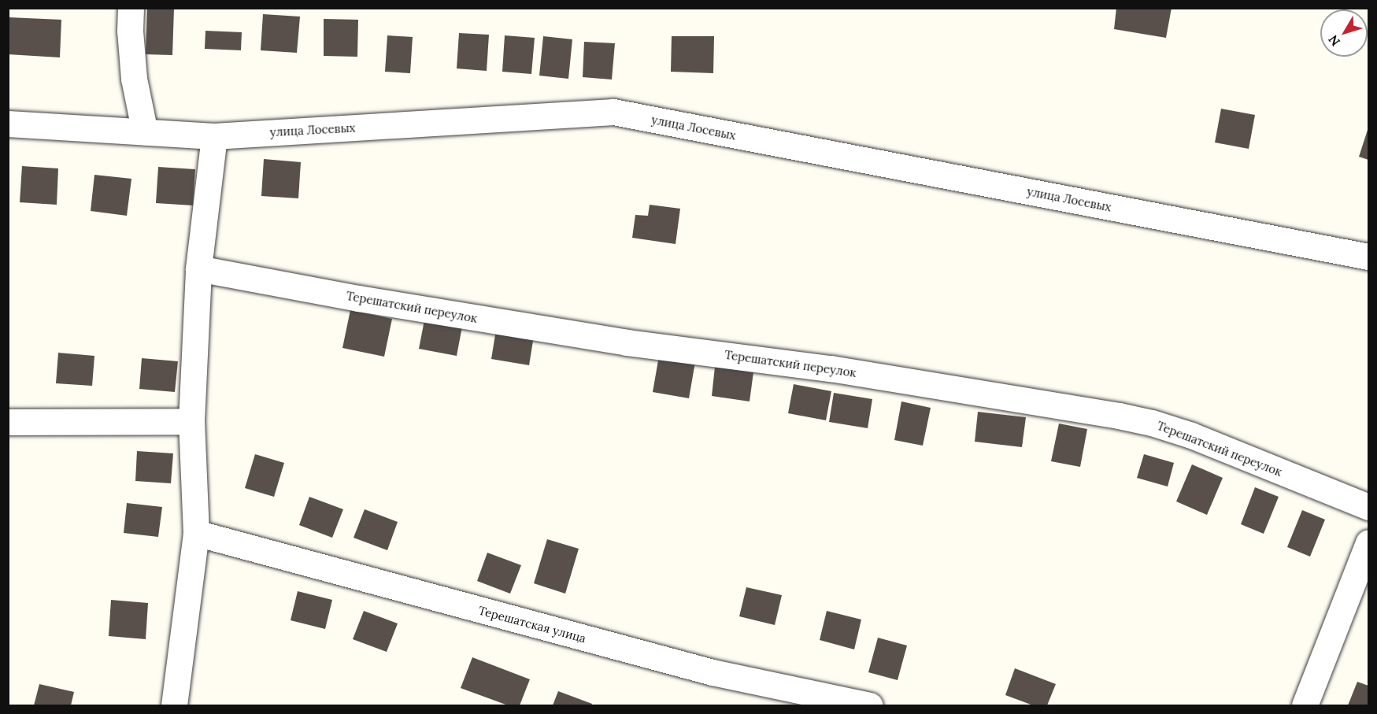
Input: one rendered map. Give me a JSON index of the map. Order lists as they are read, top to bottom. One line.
{"streets":{"street":["улица Лосевых","Терешатский переулок","Терешатская улица"]},"north":"bottom left"}
